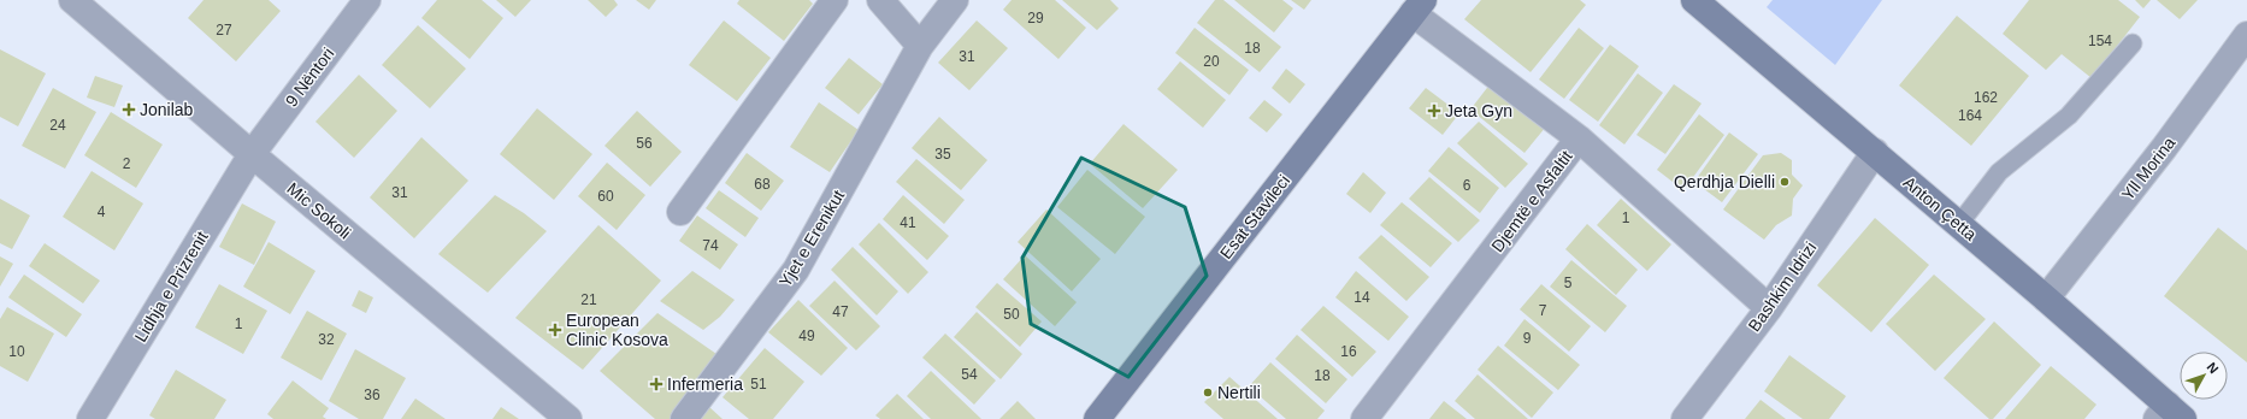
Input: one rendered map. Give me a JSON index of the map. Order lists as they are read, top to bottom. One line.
{"streets":{"street":["9 Nëntori","Yll Morina","Djemtë e Asfaltit","Anton Çetta","Mic Sokoli","Esat Stavileci","Yjet e Erenikut","Lidhja e Prizrenit","Bashkim Idrizi"]},"crossings":[["9 Nëntori","Mic Sokoli"],["9 Nëntori","Lidhja e Prizrenit"],["Yll Morina","Anton Çetta"],["Djemtë e Asfaltit","Esat Stavileci"],["Djemtë e Asfaltit","Bashkim Idrizi"],["Anton Çetta","Bashkim Idrizi"],["Mic Sokoli","Lidhja e Prizrenit"]],"places":{"health":["Jonilab","Jeta Gyn","European Clinic Kosova","Infermeria"],"other":["Qerdhja Dielli","Nertili"]},"house_numbers":["29","27","154","18","31","20","162","164","24","56","35","2","68","6","31","60","4","1","41","74","5","14","21","7","47","50","1","49","9","32","10","16","54","18","51","36"],"north":"top right"}
